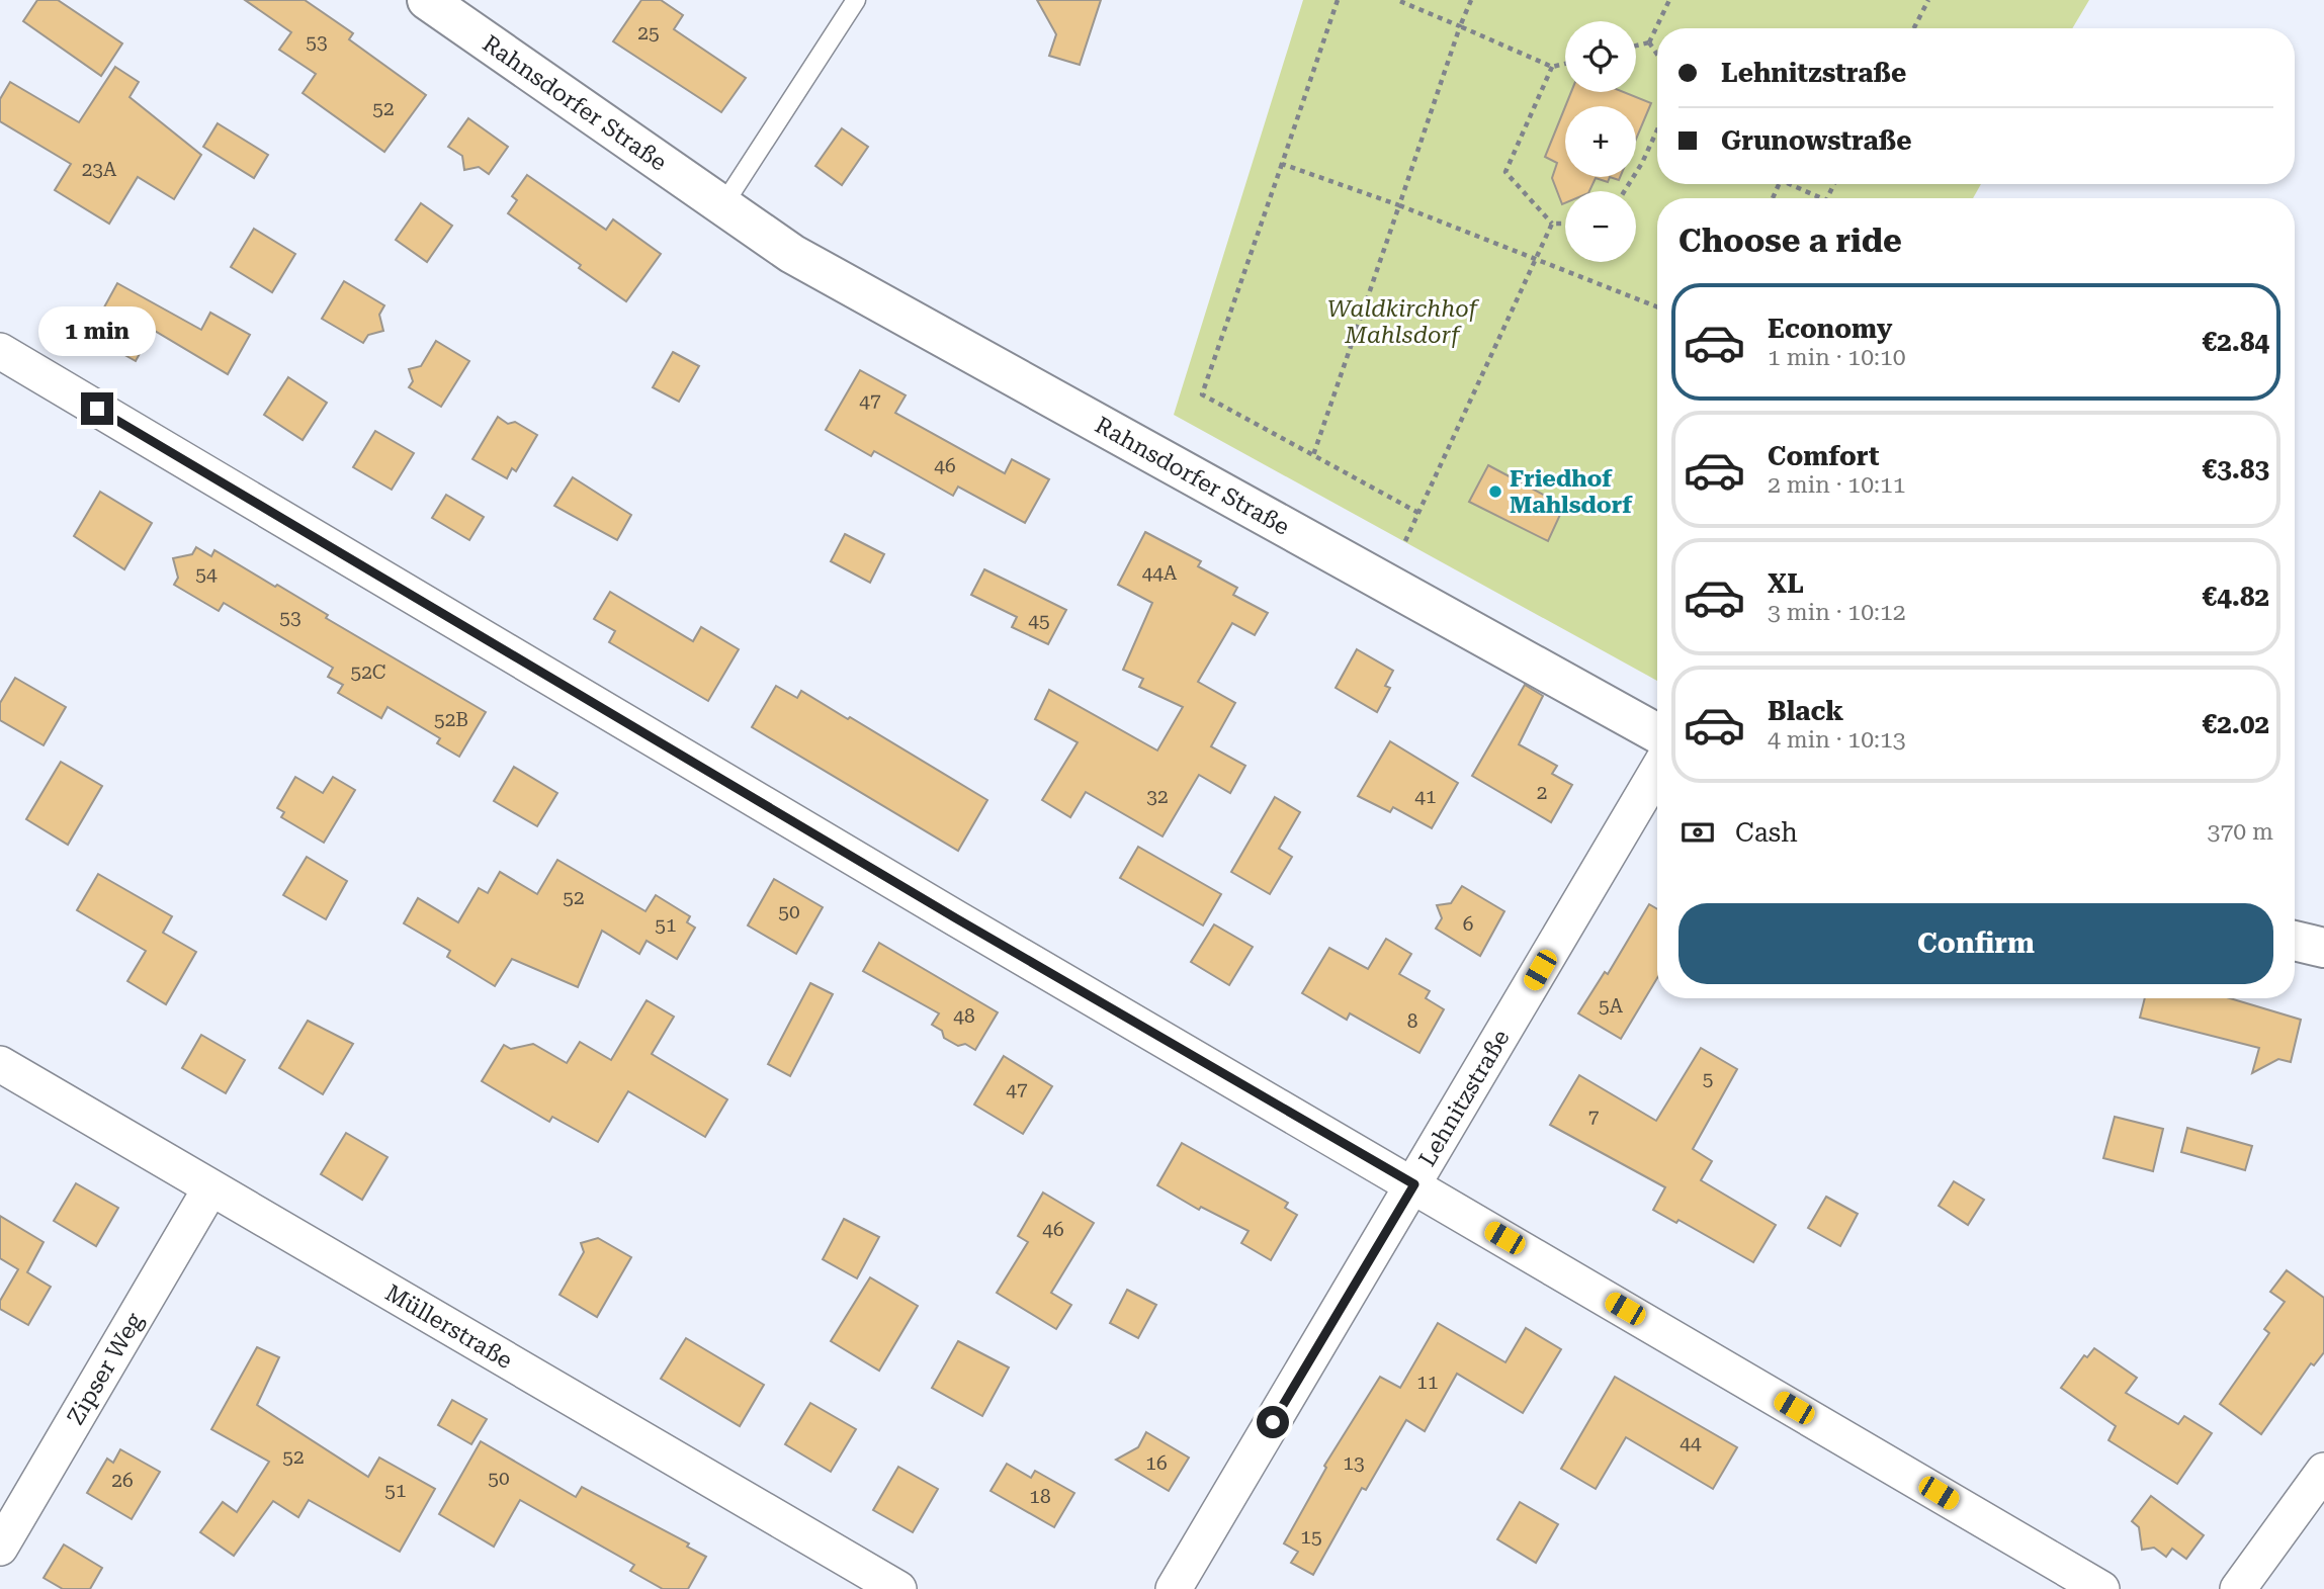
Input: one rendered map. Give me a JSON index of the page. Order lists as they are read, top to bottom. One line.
{"streets":{"street":["Rahnsdorfer Straße","Lehnitzstraße","Müllerstraße","Zipser Weg"]},"crossings":[["Müllerstraße","Zipser Weg"]],"parks":["Waldkirchhof Mahlsdorf"],"places":["Friedhof Mahlsdorf"],"house_numbers":["25","53","52","23A","47","46","44A","54","53","45","52C","52B","2","32","41","52","50","6","51","5A","48","8","5","47","7","46","11","44","52","16","13","50","26","51","18","15"],"page":{"map_buttons":["+","−"],"banner":["Lehnitzstraße","Grunowstraße"],"heading":"Choose a ride","list":[{"name":"Economy","note":"1 min · 10:10","value":"€2.84"},{"name":"Comfort","note":"2 min · 10:11","value":"€3.83"},{"name":"XL","note":"3 min · 10:12","value":"€4.82"},{"name":"Black","note":"4 min · 10:13","value":"€2.02"}],"bubble":"1 min","pay":["Cash","370 m"],"buttons":"Confirm"}}
